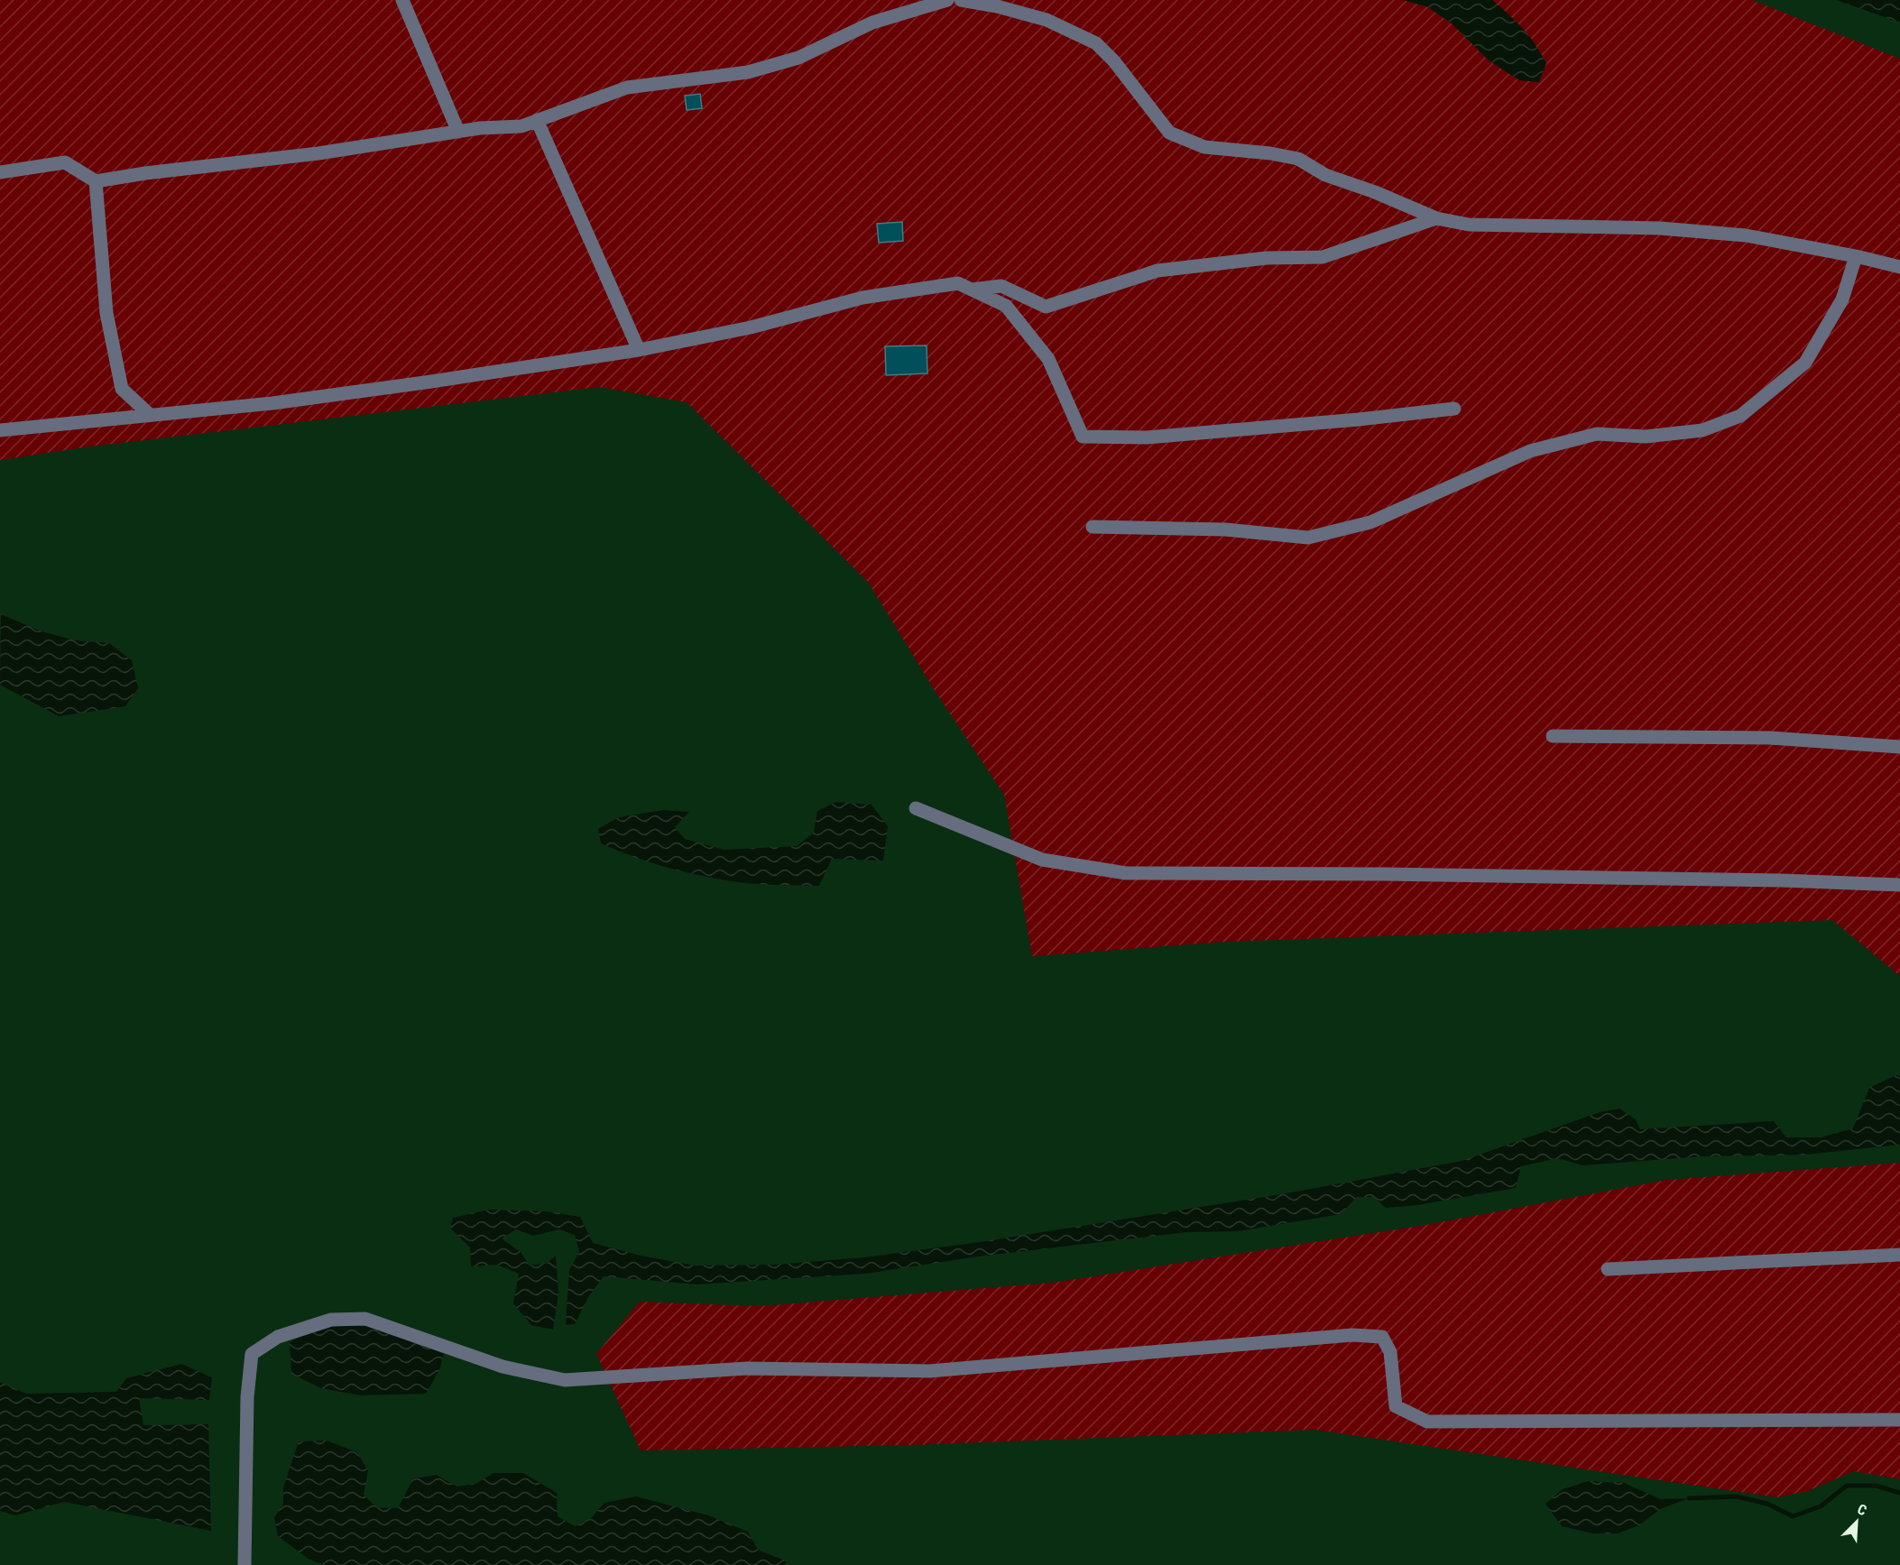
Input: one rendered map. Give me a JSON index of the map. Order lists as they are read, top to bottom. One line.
{"north":"top right"}
